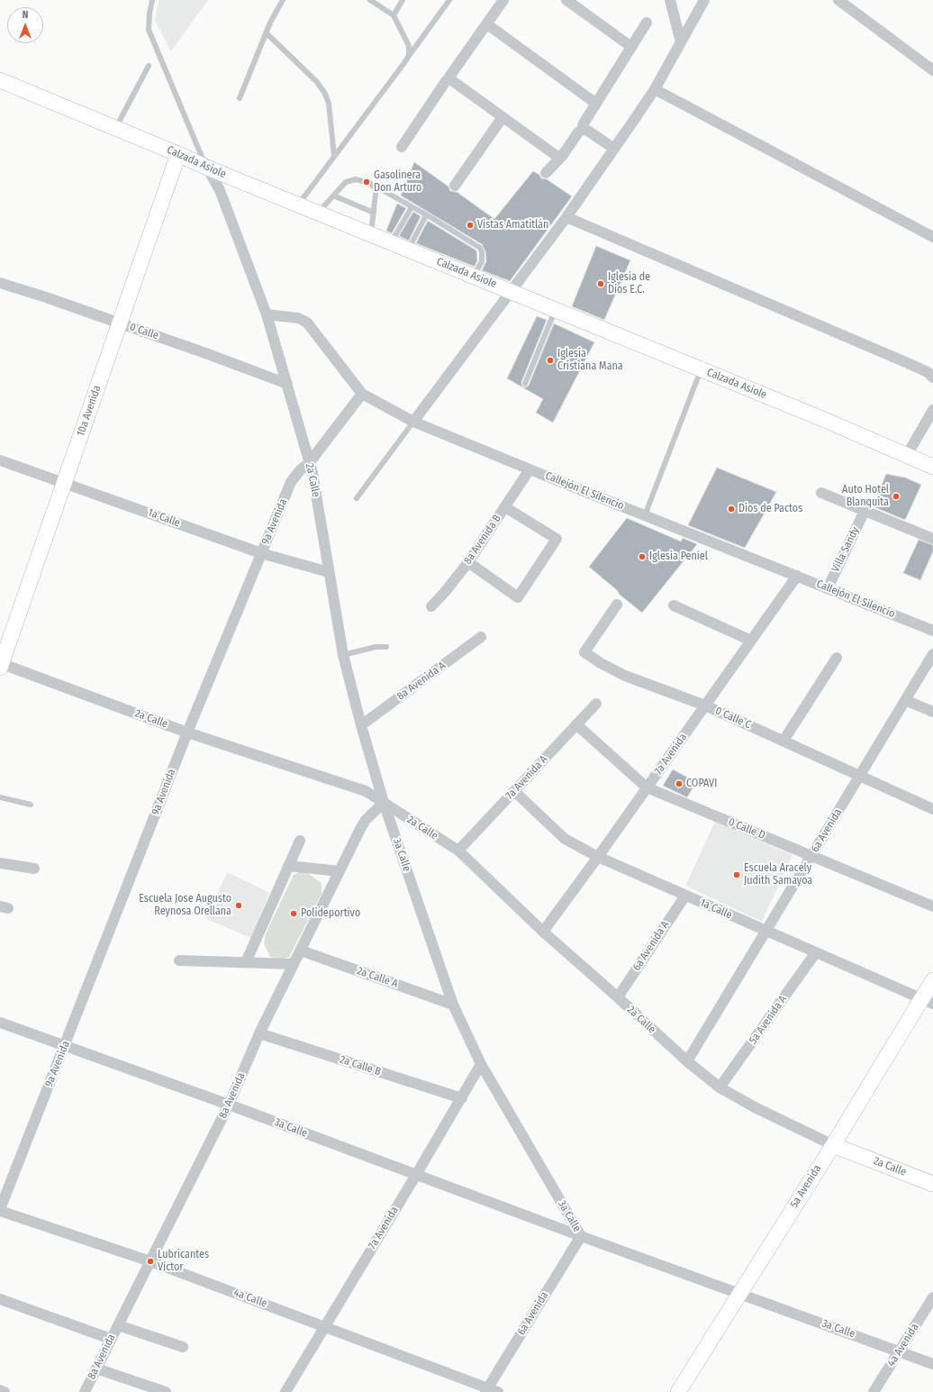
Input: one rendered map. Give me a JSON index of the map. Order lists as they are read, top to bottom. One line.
{"streets":{"main road":["Calzada Asiole","10a Avenida","2a Calle","5a Avenida"],"street":["0 Calle","Callejón El Silencio","1a Calle","9a Avenida","8a Avenida B","Villa Sandy","8a Avenida A","0 Calle C","7a Avenida","7a Avenida A","0 Calle D","6a Avenida","3a Calle","6a Avenida A","2a Calle A","5a Avenida A","2a Calle B","8a Avenida","4a Calle","4a Avenida"]},"crossings":[["Calzada Asiole","10a Avenida"],["Calzada Asiole","2a Calle"],["0 Calle","10a Avenida"],["0 Calle","2a Calle"],["10a Avenida","2a Calle"],["10a Avenida","1a Calle"],["2a Calle","Callejón El Silencio"],["2a Calle","1a Calle"],["2a Calle","9a Avenida"],["2a Calle","8a Avenida A"],["2a Calle","7a Avenida"],["2a Calle","7a Avenida A"],["2a Calle","6a Avenida"],["2a Calle","3a Calle"],["2a Calle","6a Avenida A"],["2a Calle","5a Avenida A"],["2a Calle","8a Avenida"],["2a Calle","5a Avenida"],["Callejón El Silencio","9a Avenida"],["Callejón El Silencio","8a Avenida B"],["Callejón El Silencio","Villa Sandy"],["Callejón El Silencio","7a Avenida"],["1a Calle","9a Avenida"],["1a Calle","7a Avenida"],["1a Calle","7a Avenida A"],["1a Calle","6a Avenida"],["1a Calle","6a Avenida A"],["1a Calle","5a Avenida A"],["1a Calle","5a Avenida"],["9a Avenida","3a Calle"],["9a Avenida","4a Calle"],["0 Calle C","7a Avenida"],["0 Calle C","6a Avenida"],["7a Avenida","0 Calle D"],["7a Avenida","3a Calle"],["7a Avenida","2a Calle B"],["7a Avenida","4a Calle"],["7a Avenida A","0 Calle D"],["0 Calle D","6a Avenida"],["6a Avenida","3a Calle"],["6a Avenida","4a Calle"],["3a Calle","2a Calle A"],["3a Calle","8a Avenida"],["3a Calle","5a Avenida"],["3a Calle","4a Avenida"],["2a Calle A","8a Avenida"],["2a Calle B","8a Avenida"],["8a Avenida","4a Calle"]],"places":["Gasolinera Don Arturo","Vistas Amatitlán","Iglesia de Dios E.C.","Iglesia Cristiana Mana","Auto Hotel Blanquita","Dios de Pactos","Iglesia Peniel","COPAVI","Escuela Aracely Judith Samayoa","Escuela Jose Augusto Reynosa Orellana","Polideportivo","Lubricantes Victor"],"north":"top"}
